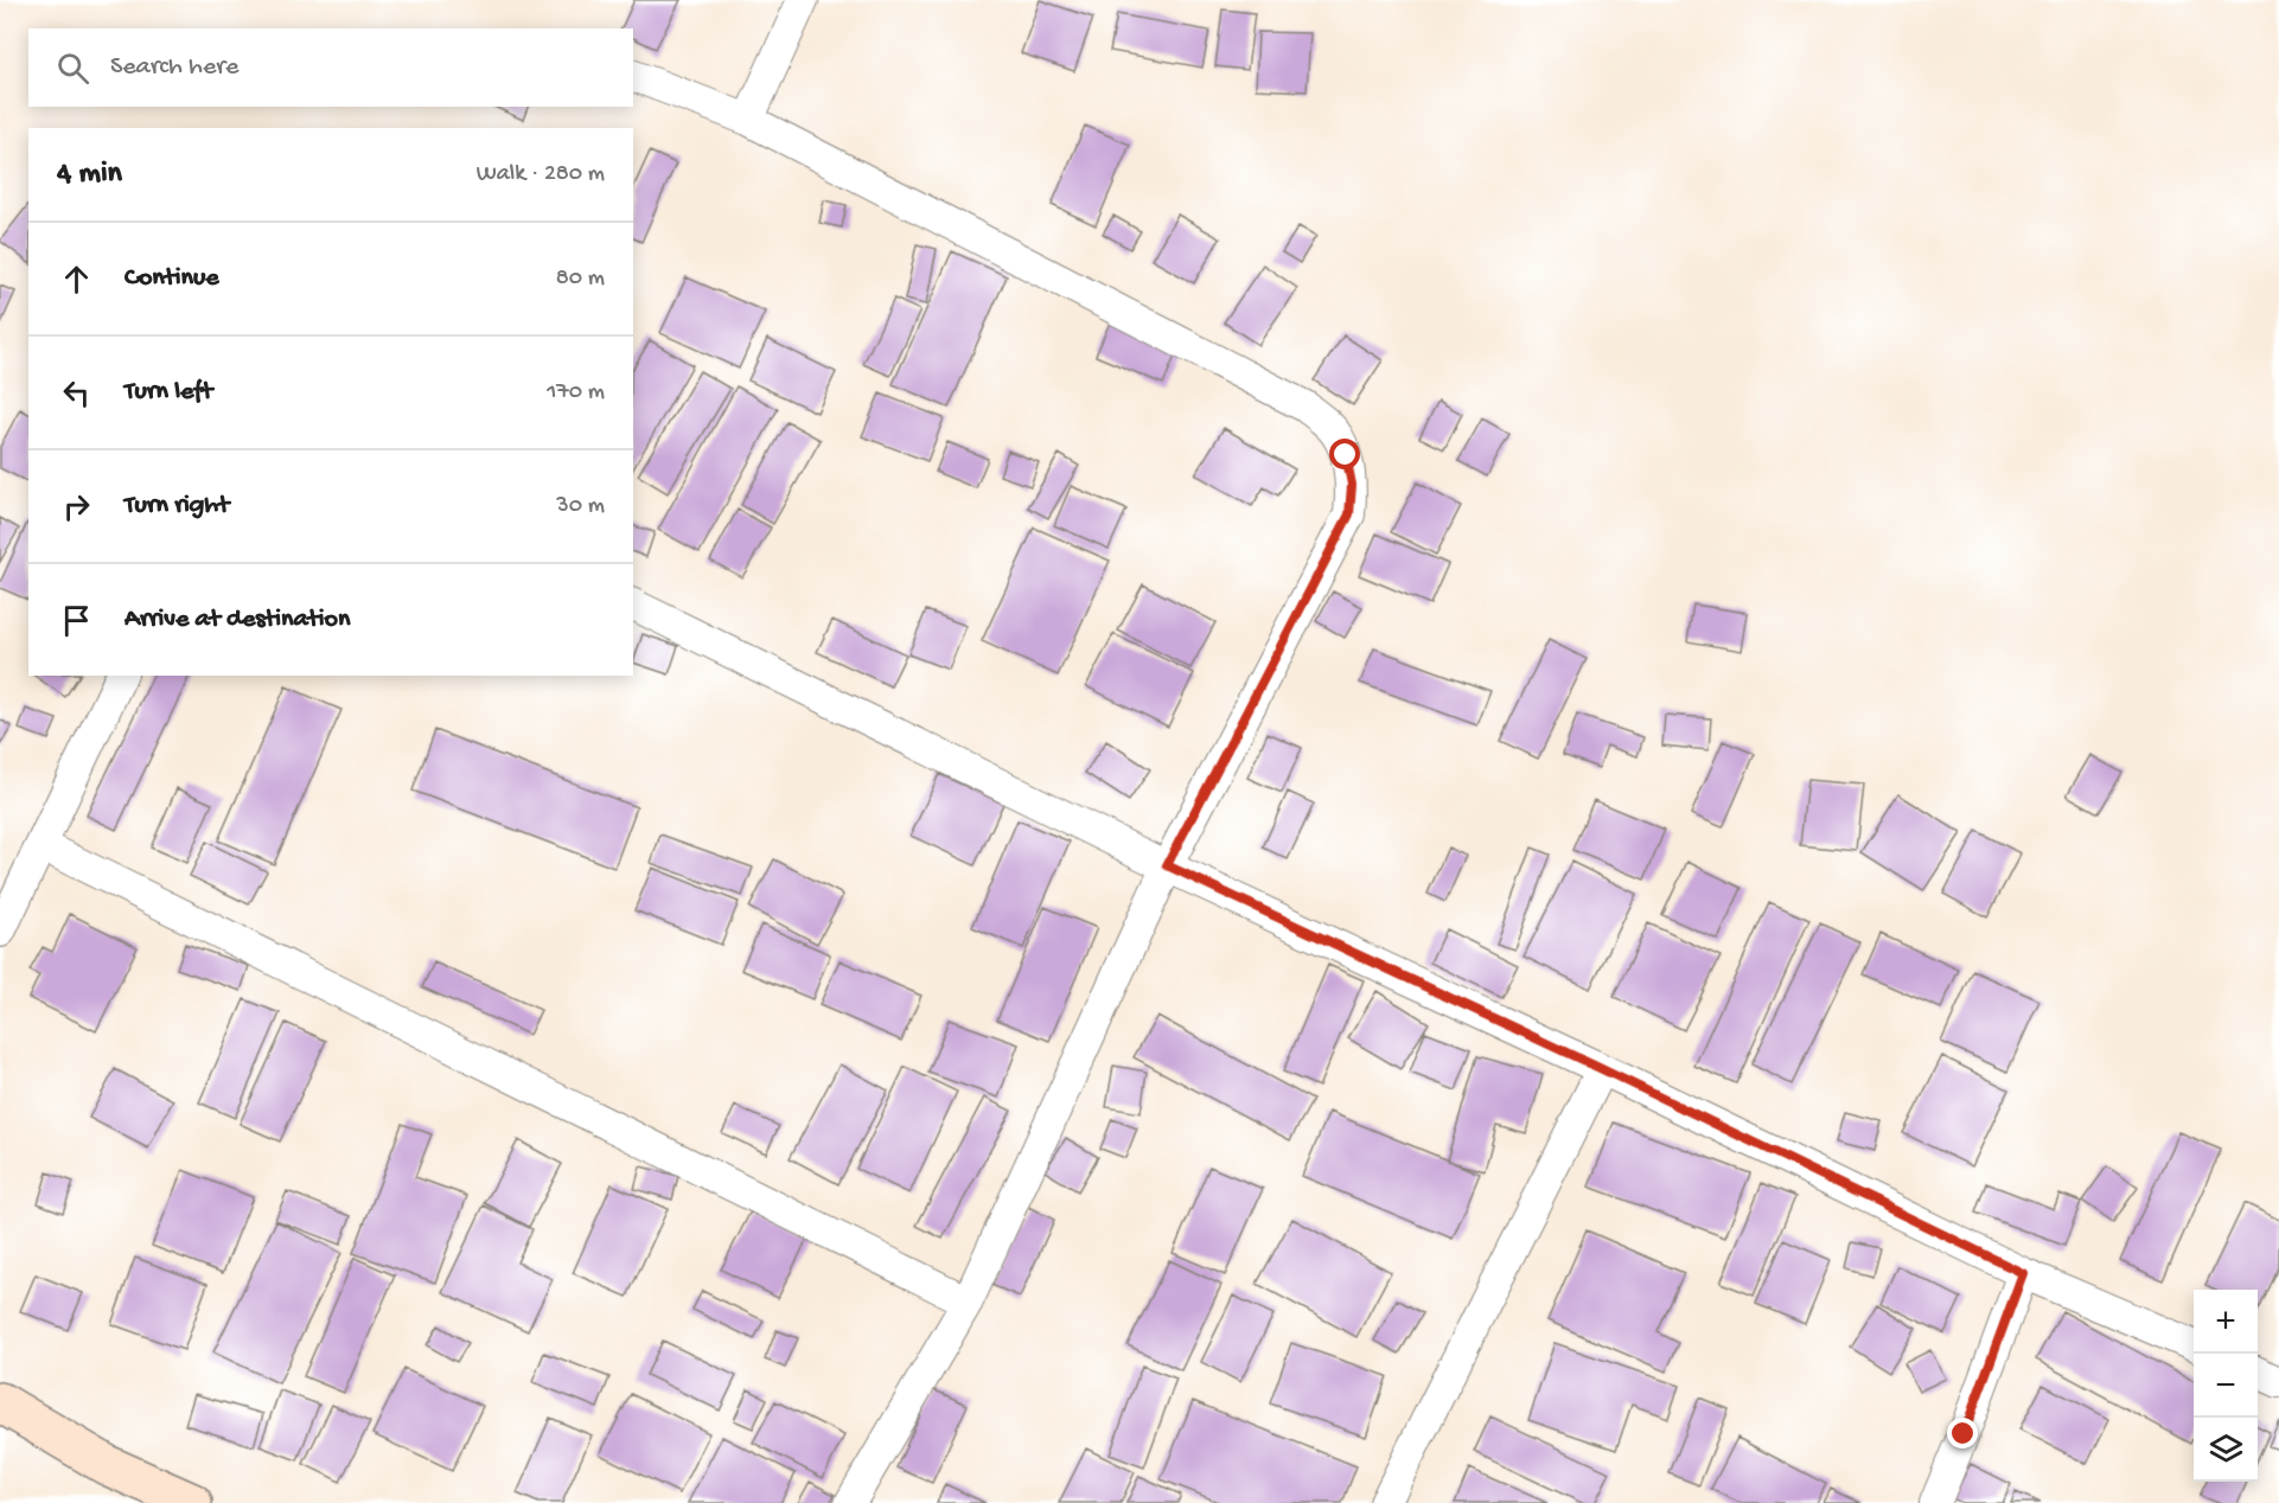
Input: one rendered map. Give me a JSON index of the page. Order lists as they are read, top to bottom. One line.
{"page":{"search":"Search here","heading":["4 min","Walk · 280 m"],"list":[["Continue","80 m"],["Turn left","170 m"],["Turn right","30 m"],"Arrive at destination"],"map_buttons":["+","−"]}}
